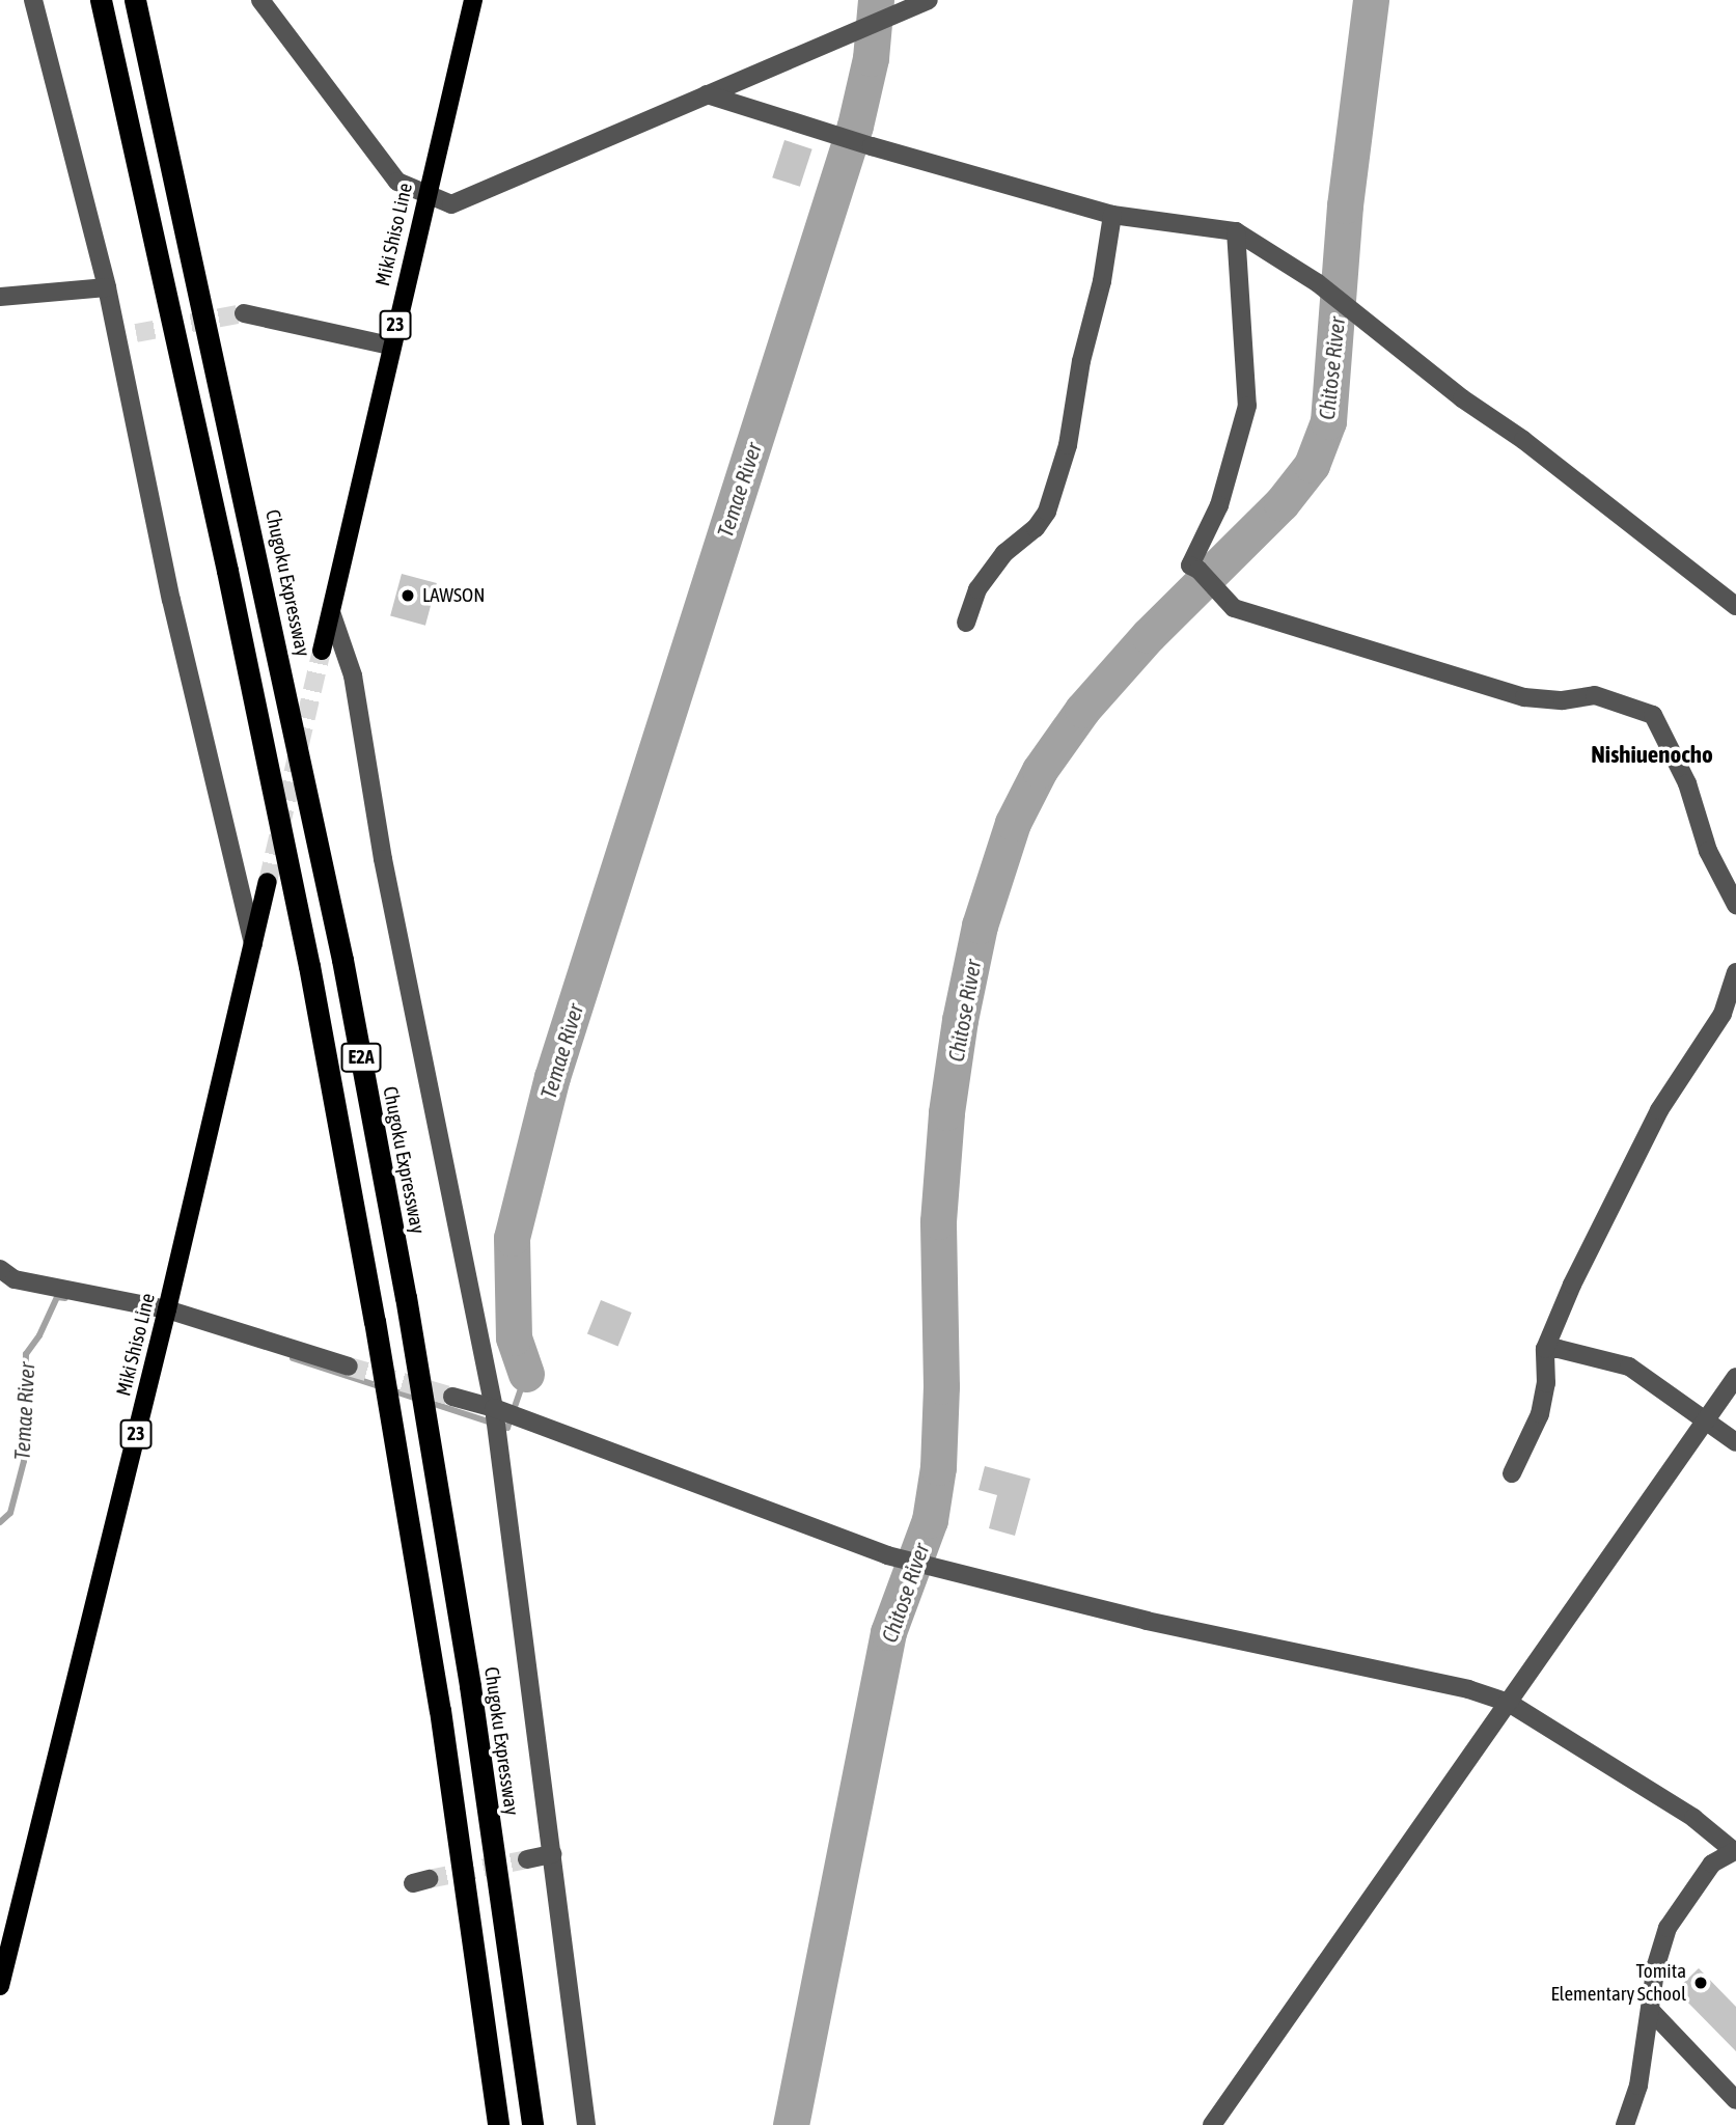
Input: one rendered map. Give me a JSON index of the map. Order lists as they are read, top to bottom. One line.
{"streets":{"highway":["Chugoku Expressway","E2A"],"main road":["Miki Shiso Line","23"]},"districts":["Nishiuenocho"],"water":["Chitose River","Temae River"],"places":["LAWSON","Tomita Elementary School"]}
